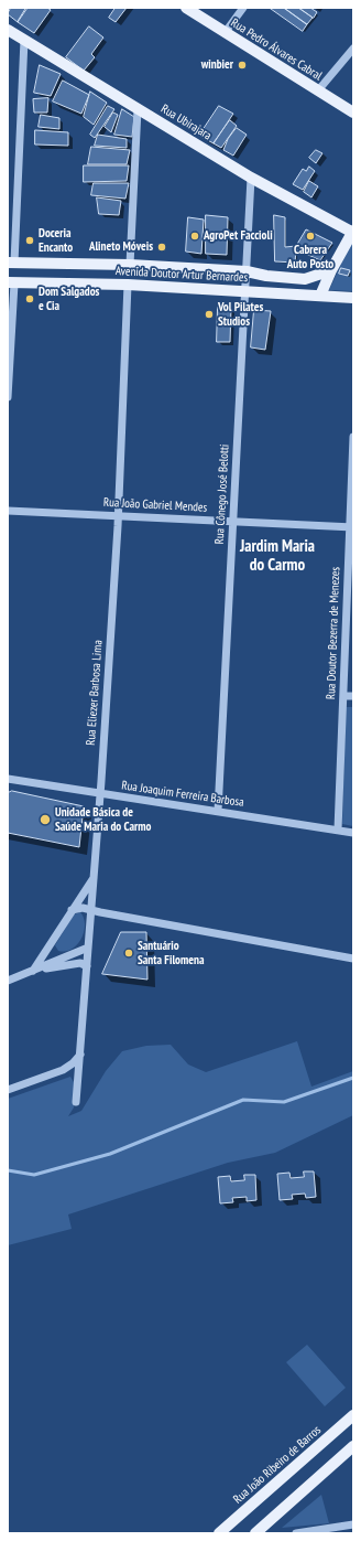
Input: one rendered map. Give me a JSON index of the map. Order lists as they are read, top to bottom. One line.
{"streets":{"main road":["Rua Pedro Álvares Cabral","Rua Ubirajara","Avenida Doutor Artur Bernardes","Rua João Ribeiro de Barros"],"street":["Rua Cônego José Belotti","Rua João Gabriel Mendes","Rua Doutor Bezerra de Menezes","Rua Eliezer Barbosa Lima","Rua Joaquim Ferreira Barbosa"]},"crossings":[["Rua Ubirajara","Rua Cônego José Belotti"],["Avenida Doutor Artur Bernardes","Rua Cônego José Belotti"],["Avenida Doutor Artur Bernardes","Rua Eliezer Barbosa Lima"],["Rua Cônego José Belotti","Rua João Gabriel Mendes"],["Rua Cônego José Belotti","Rua Joaquim Ferreira Barbosa"],["Rua João Gabriel Mendes","Rua Doutor Bezerra de Menezes"],["Rua João Gabriel Mendes","Rua Eliezer Barbosa Lima"],["Rua Doutor Bezerra de Menezes","Rua Joaquim Ferreira Barbosa"],["Rua Eliezer Barbosa Lima","Rua Joaquim Ferreira Barbosa"]],"districts":["Jardim Maria do Carmo"],"places":["winbier","AgroPet Faccioli","Cabrera Auto Posto","Doceria Encanto","Alineto Móveis","Dom Salgados e Cia","Vol Pilates Studios","Unidade Básica de Saúde Maria do Carmo","Santuário Santa Filomena"]}
